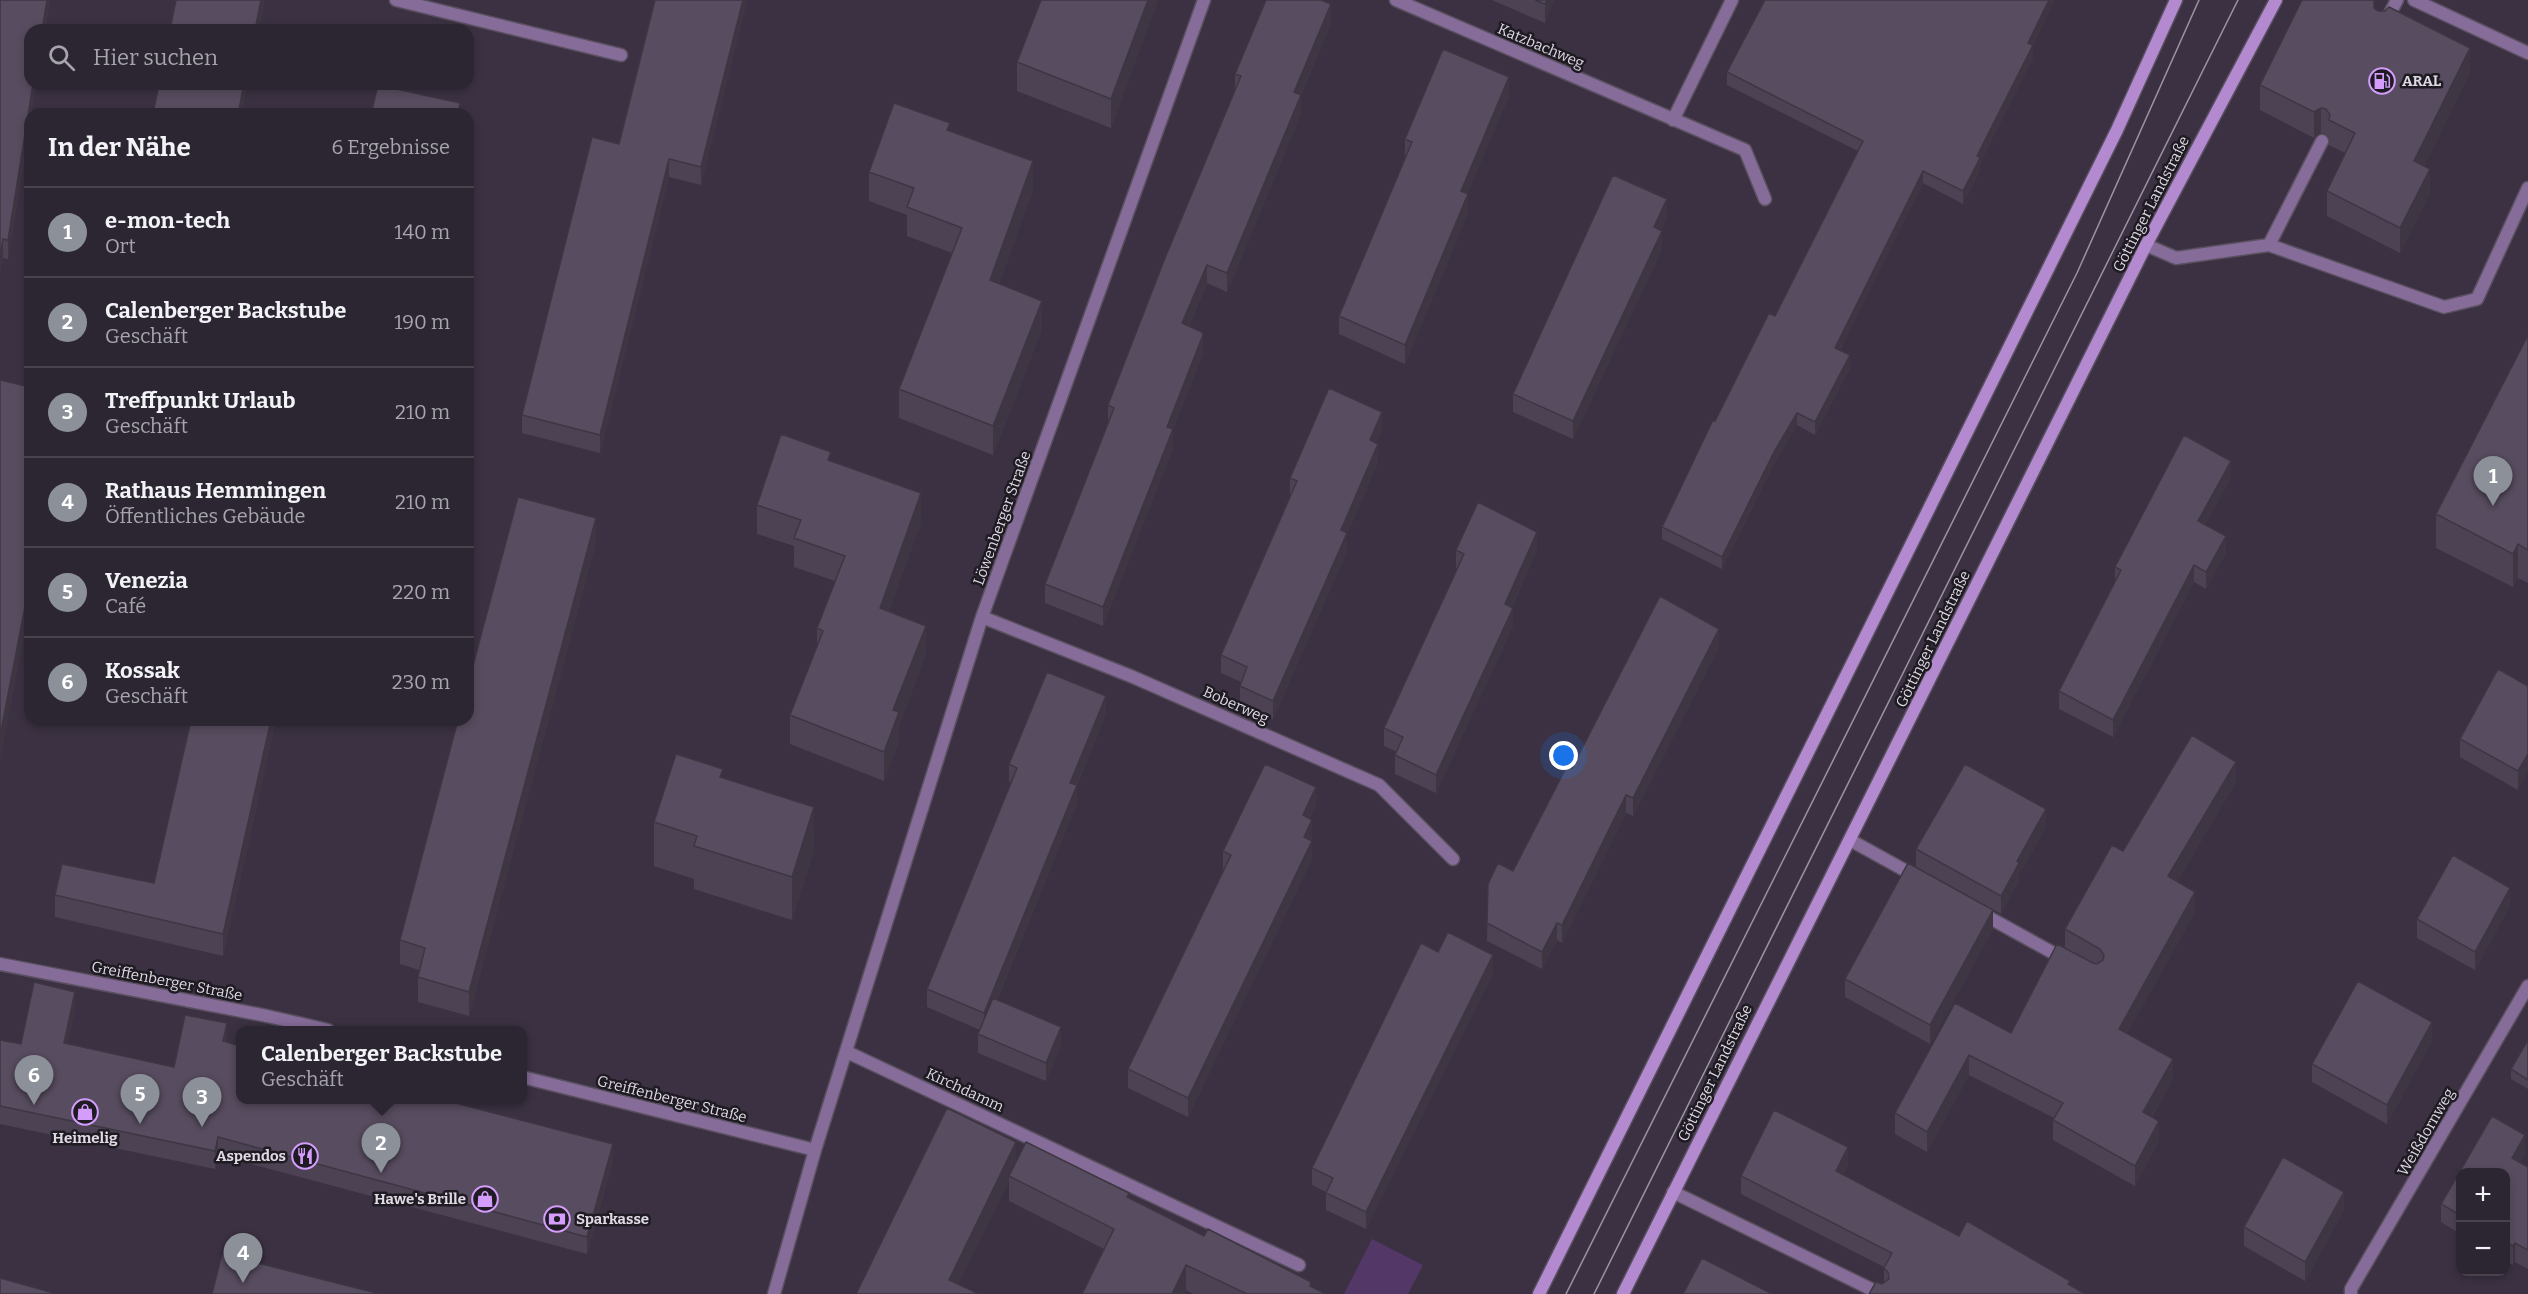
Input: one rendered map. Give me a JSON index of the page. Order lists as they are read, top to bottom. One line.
{"streets":{"street":["Katzbachweg","Göttinger Landstraße","Löwenberger Straße","Boberweg","Greiffenberger Straße","Kirchdamm","Weißdornweg"]},"crossings":[["Löwenberger Straße","Boberweg"],["Löwenberger Straße","Kirchdamm"]],"places":{"fuel station":["ARAL"],"shop":["Heimelig","Hawe's Brille"],"restaurant":["Aspendos"],"bank":["Sparkasse"]},"page":{"search":"Hier suchen","heading":["In der Nähe","6 Ergebnisse"],"list":[{"mark":"1","name":"e-mon-tech","note":"Ort","value":"140 m"},{"mark":"2","name":"Calenberger Backstube","note":"Geschäft","value":"190 m"},{"mark":"3","name":"Treffpunkt Urlaub","note":"Geschäft","value":"210 m"},{"mark":"4","name":"Rathaus Hemmingen","note":"Öffentliches Gebäude","value":"210 m"},{"mark":"5","name":"Venezia","note":"Café","value":"220 m"},{"mark":"6","name":"Kossak","note":"Geschäft","value":"230 m"}],"pins":["1","6","5","3","2","4"],"popup":["Calenberger Backstube","Geschäft"],"map_buttons":["+","−"]}}
